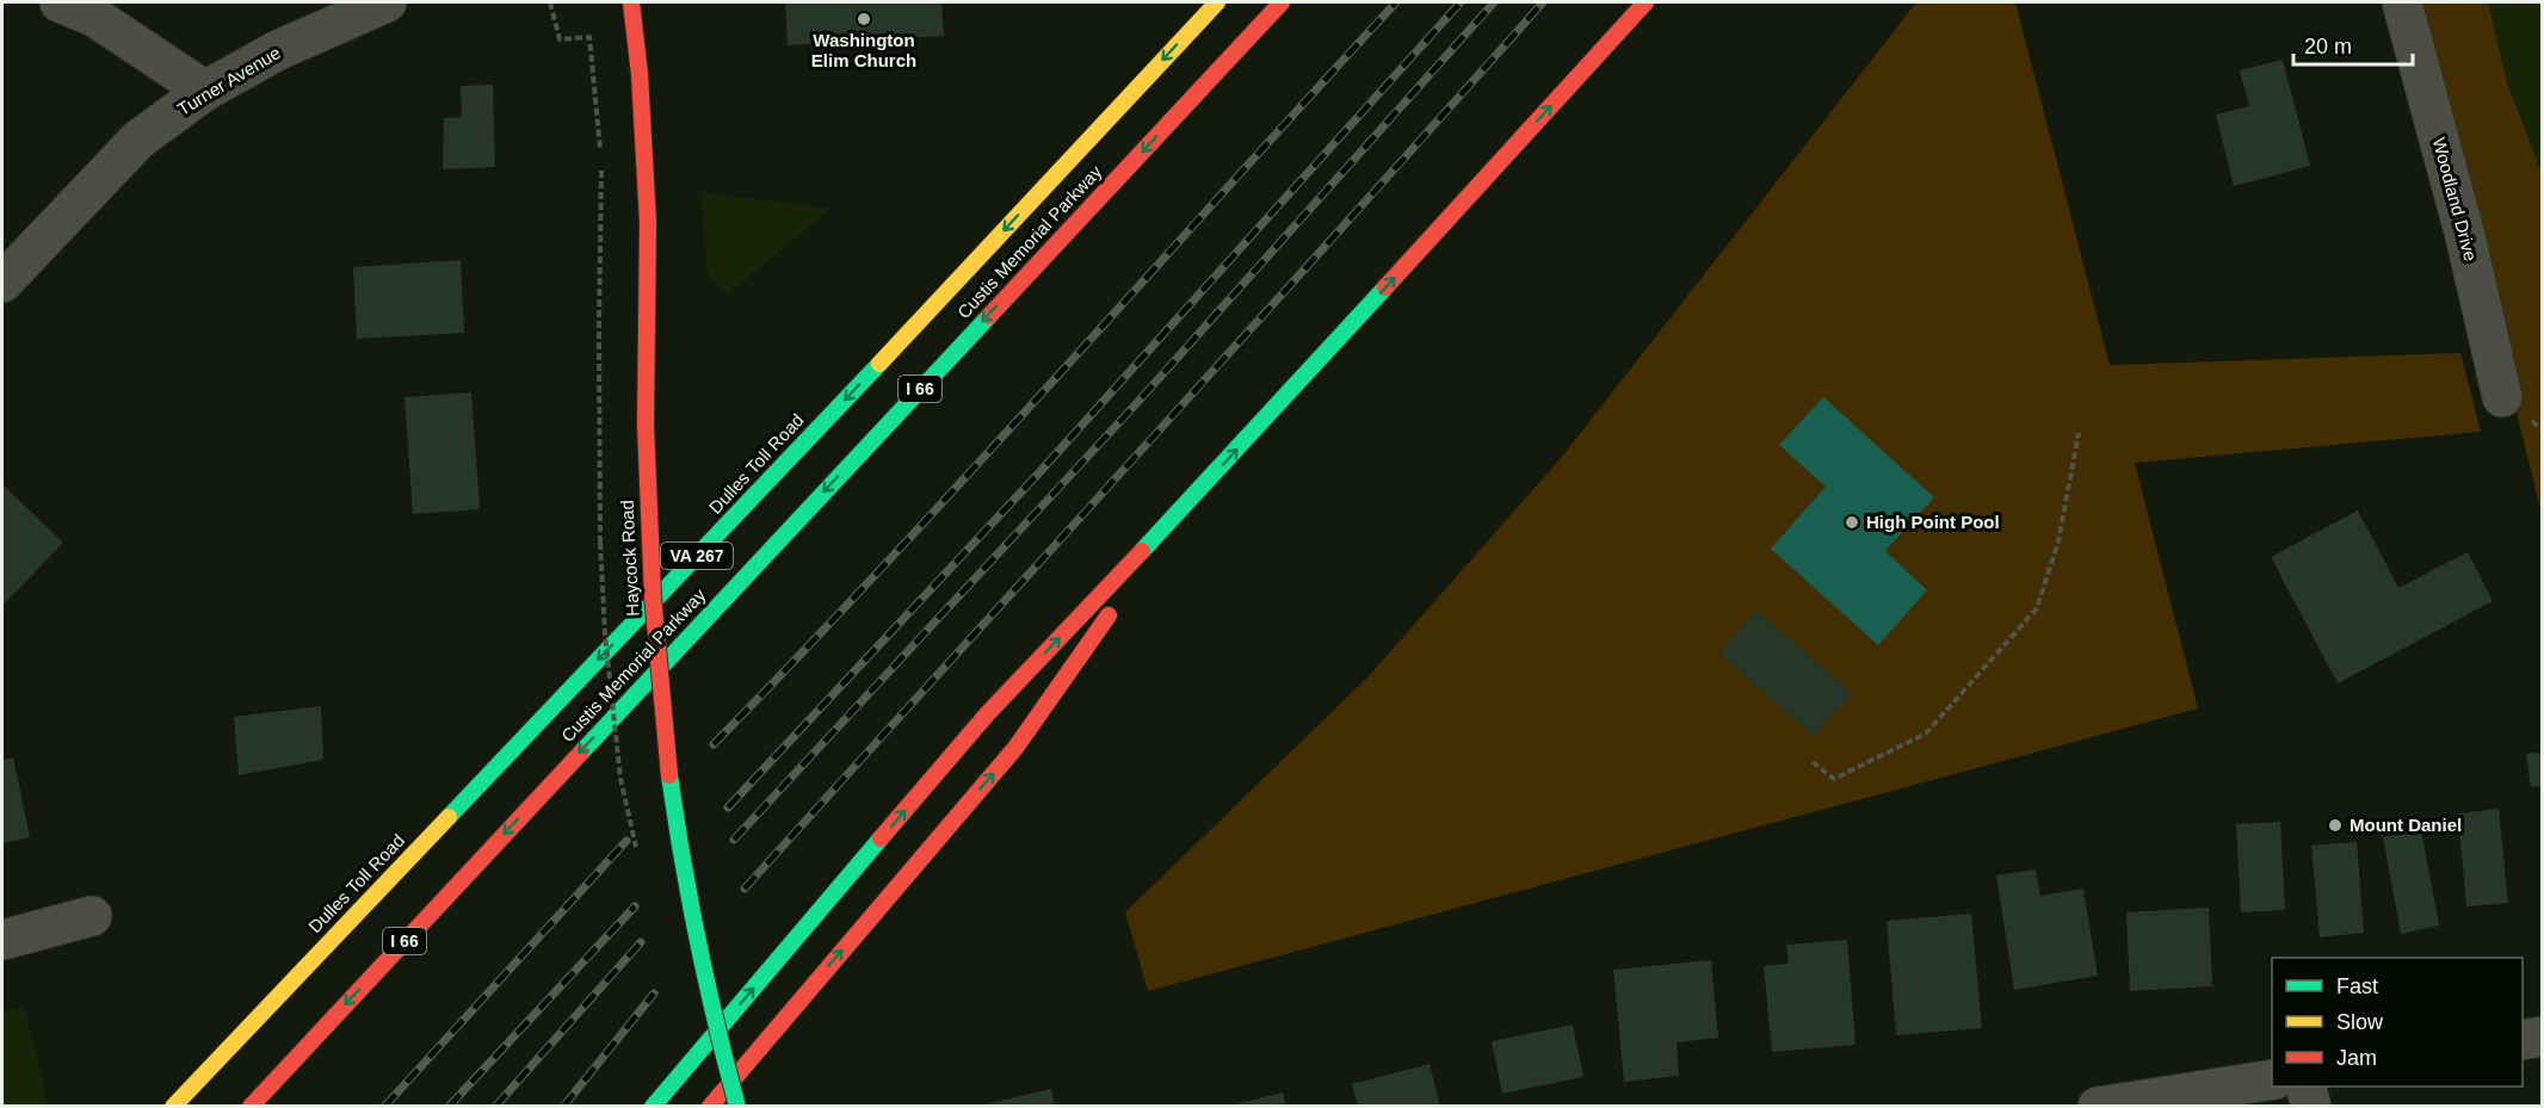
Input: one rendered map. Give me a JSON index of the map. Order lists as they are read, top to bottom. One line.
{"streets":{"main road":["Custis Memorial Parkway","I 66","Dulles Toll Road","VA 267","Haycock Road"],"street":["Turner Avenue","Woodland Drive"]},"one_way":["Custis Memorial Parkway","Dulles Toll Road"],"places":["Washington Elim Church","High Point Pool","Mount Daniel"],"legend":["Fast","Slow","Jam"],"scale_bar":"20 m"}
